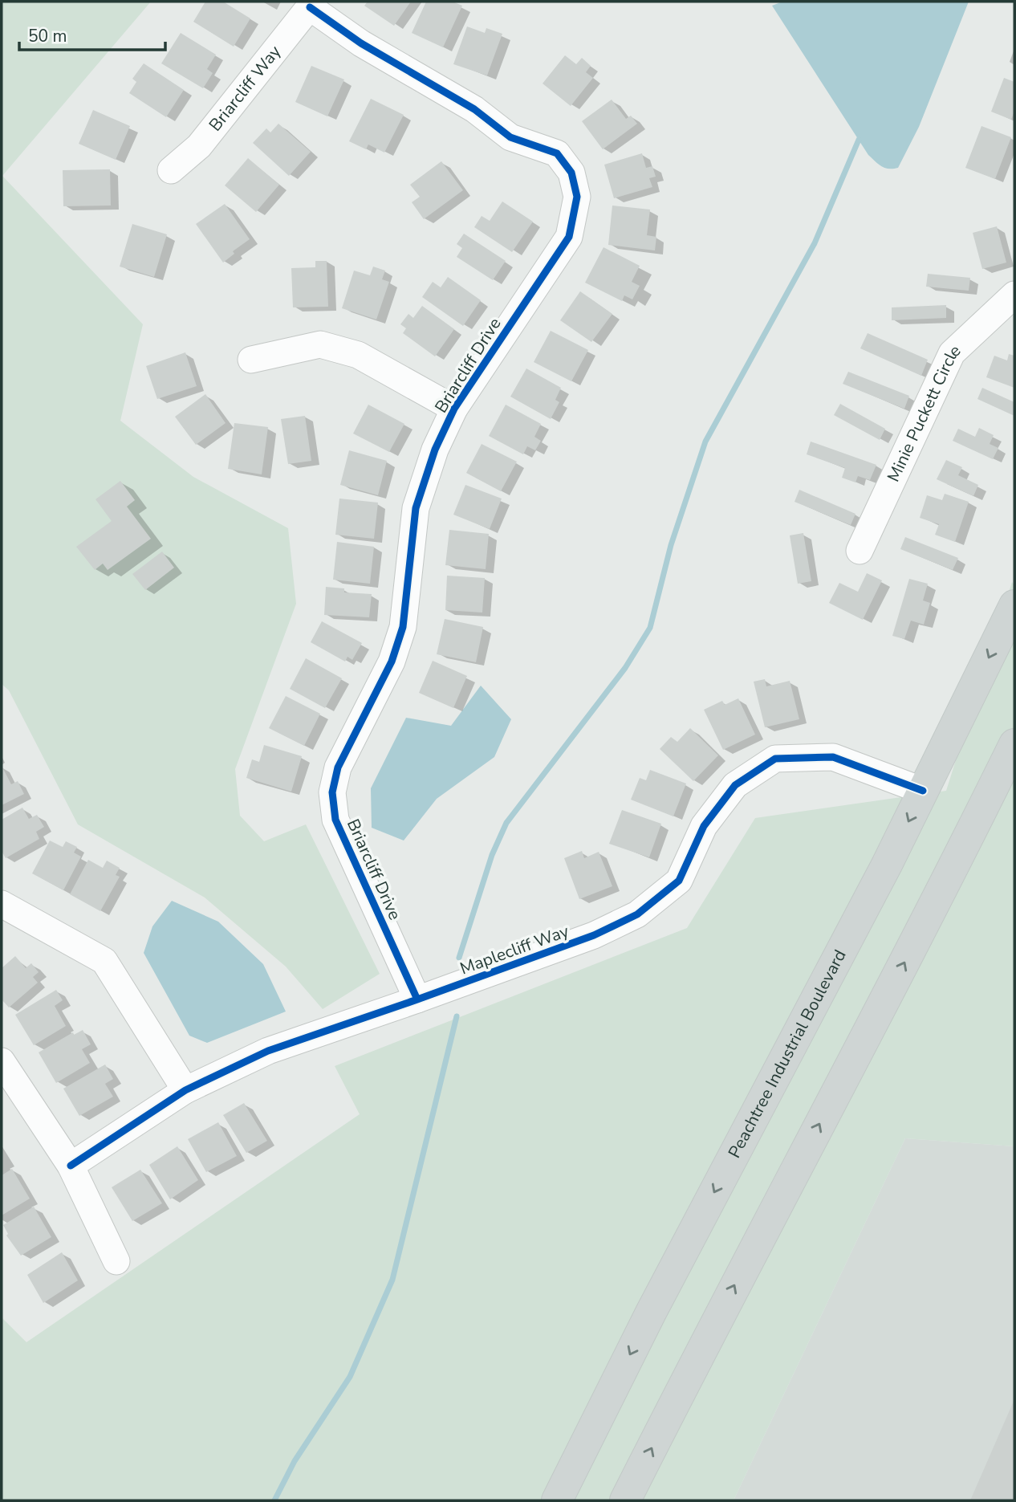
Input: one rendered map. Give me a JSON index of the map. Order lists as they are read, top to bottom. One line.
{"streets":{"main road":["Peachtree Industrial Boulevard"],"street":["Briarcliff Way","Briarcliff Drive","Minie Puckett Circle","Maplecliff Way"]},"crossings":[["Briarcliff Way","Briarcliff Drive"],["Briarcliff Drive","Maplecliff Way"],["Maplecliff Way","Peachtree Industrial Boulevard"]],"scale_bar":"50 m"}
